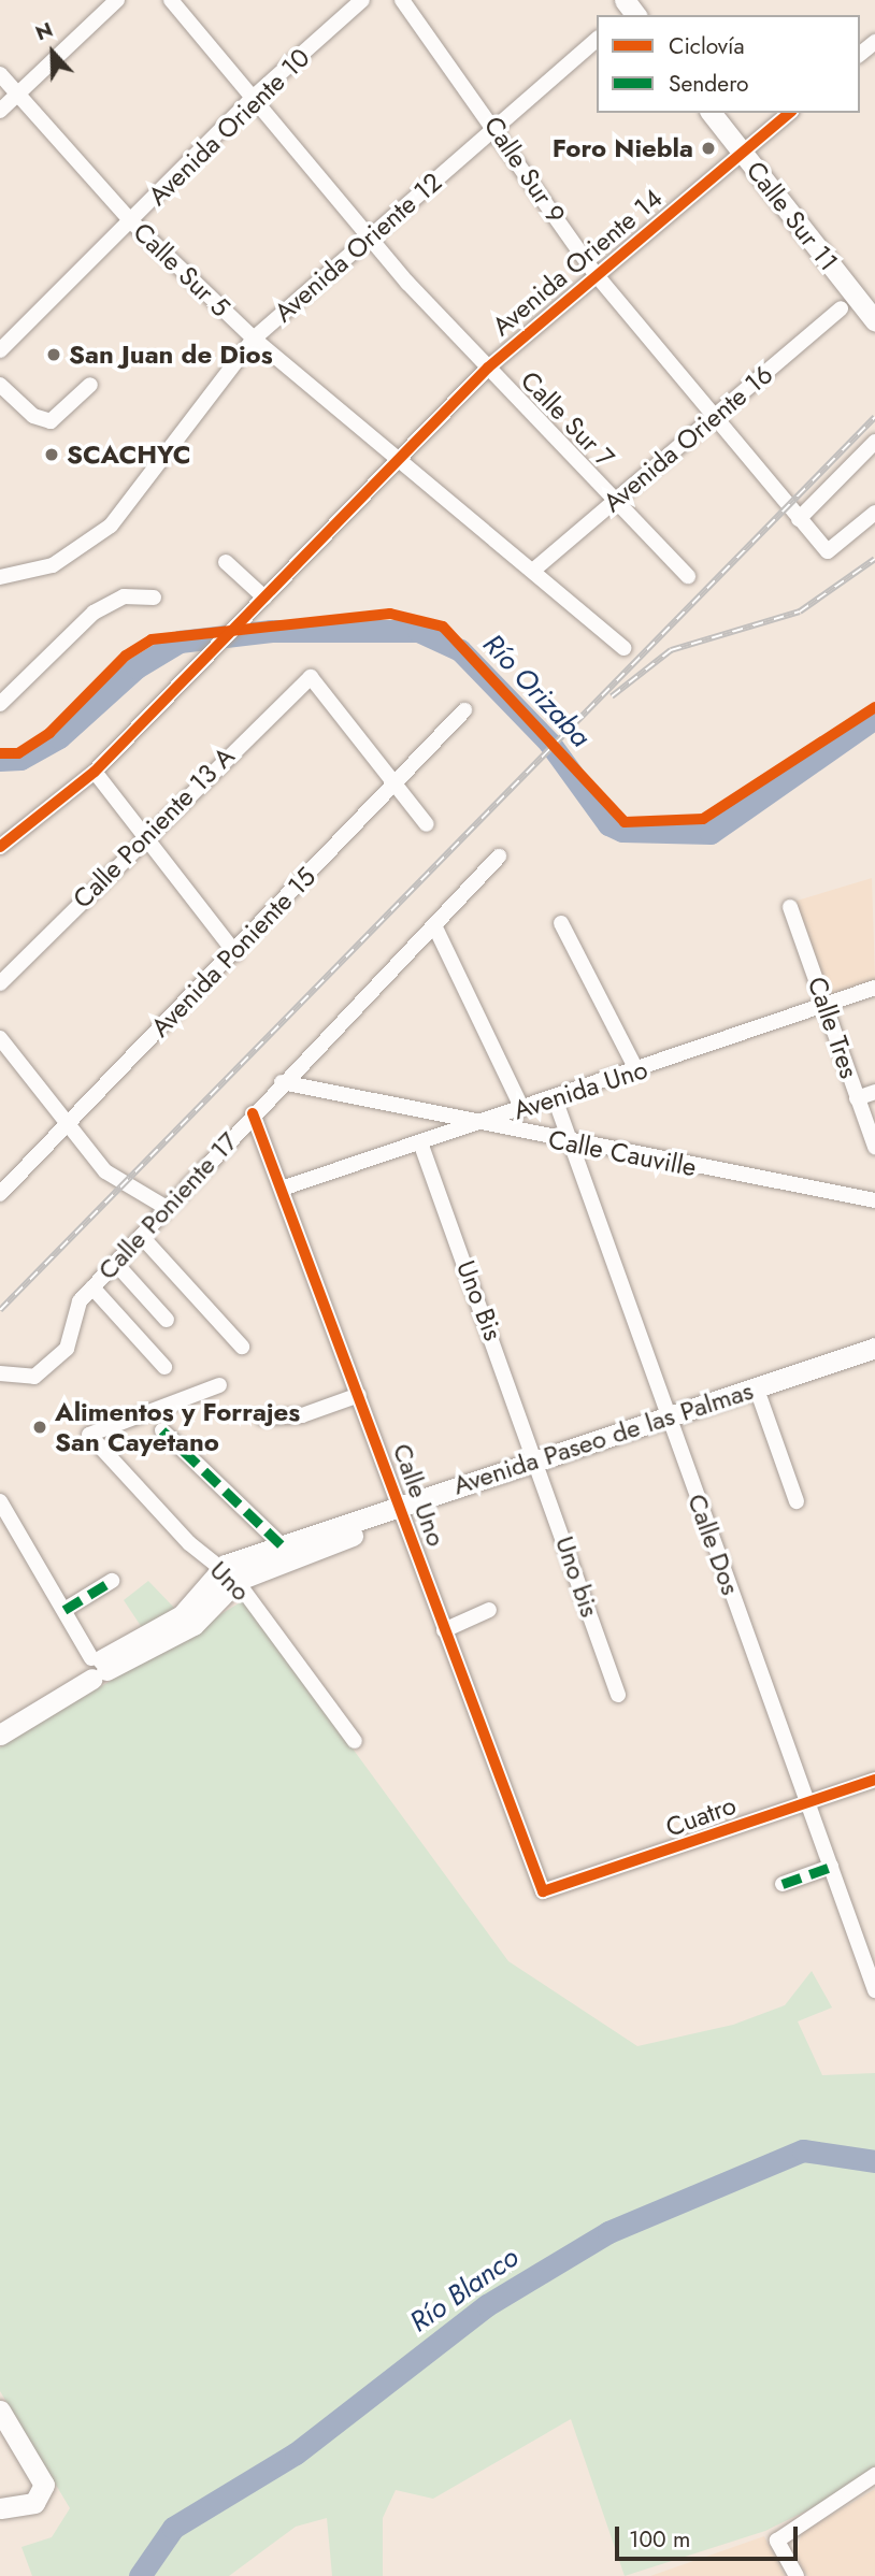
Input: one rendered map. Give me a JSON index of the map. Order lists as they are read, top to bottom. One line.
{"streets":{"street":["Avenida Oriente 10","Calle Sur 9","Calle Sur 11","Avenida Oriente 12","Avenida Oriente 14","Calle Sur 5","Calle Sur 7","Avenida Oriente 16","Calle Poniente 13 A","Avenida Poniente 15","Calle Tres","Avenida Uno","Calle Cauville","Calle Poniente 17","Uno Bis","Avenida Paseo de las Palmas","Calle Uno","Calle Dos","Uno bis","Uno","Cuatro"]},"crossings":[["Avenida Oriente 10","Calle Sur 5"],["Avenida Oriente 10","Calle Sur 7"],["Calle Sur 9","Avenida Oriente 12"],["Calle Sur 9","Avenida Oriente 14"],["Calle Sur 9","Avenida Oriente 16"],["Calle Sur 11","Avenida Oriente 14"],["Avenida Oriente 12","Calle Sur 5"],["Avenida Oriente 12","Calle Sur 7"],["Avenida Oriente 14","Calle Sur 5"],["Avenida Oriente 14","Calle Sur 7"],["Calle Sur 5","Avenida Oriente 16"],["Calle Sur 7","Avenida Oriente 16"],["Calle Poniente 13 A","Avenida Poniente 15"],["Calle Tres","Avenida Uno"],["Avenida Uno","Calle Cauville"],["Avenida Uno","Uno Bis"],["Avenida Uno","Calle Uno"],["Avenida Uno","Calle Dos"],["Calle Cauville","Calle Poniente 17"],["Calle Cauville","Calle Dos"],["Calle Poniente 17","Calle Uno"],["Uno Bis","Avenida Paseo de las Palmas"],["Uno Bis","Uno bis"],["Avenida Paseo de las Palmas","Calle Uno"],["Avenida Paseo de las Palmas","Calle Dos"],["Avenida Paseo de las Palmas","Uno bis"],["Avenida Paseo de las Palmas","Uno"],["Calle Uno","Cuatro"],["Calle Dos","Cuatro"]],"water":["Río Orizaba","Río Blanco"],"places":["Foro Niebla","San Juan de Dios","SCACHYC","Alimentos y Forrajes San Cayetano"],"legend":["Ciclovía","Sendero"],"scale_bar":"100 m","north":"top"}
